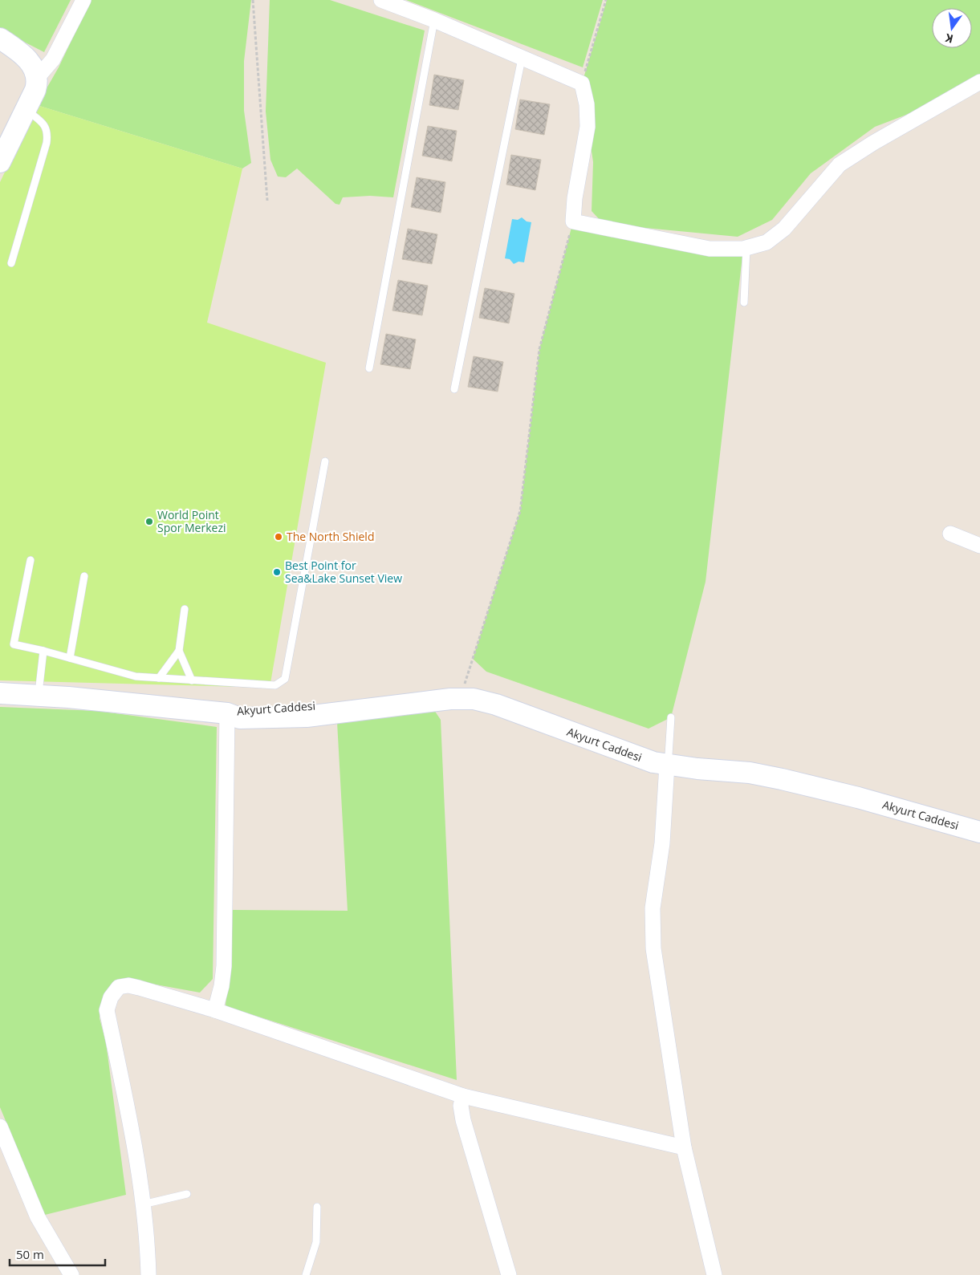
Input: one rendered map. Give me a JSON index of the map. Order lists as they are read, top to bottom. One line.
{"streets":{"street":["Akyurt Caddesi"]},"places":["World Point Spor Merkezi","The North Shield","Best Point for Sea&Lake Sunset View"],"scale_bar":"50 m","north":"bottom"}
